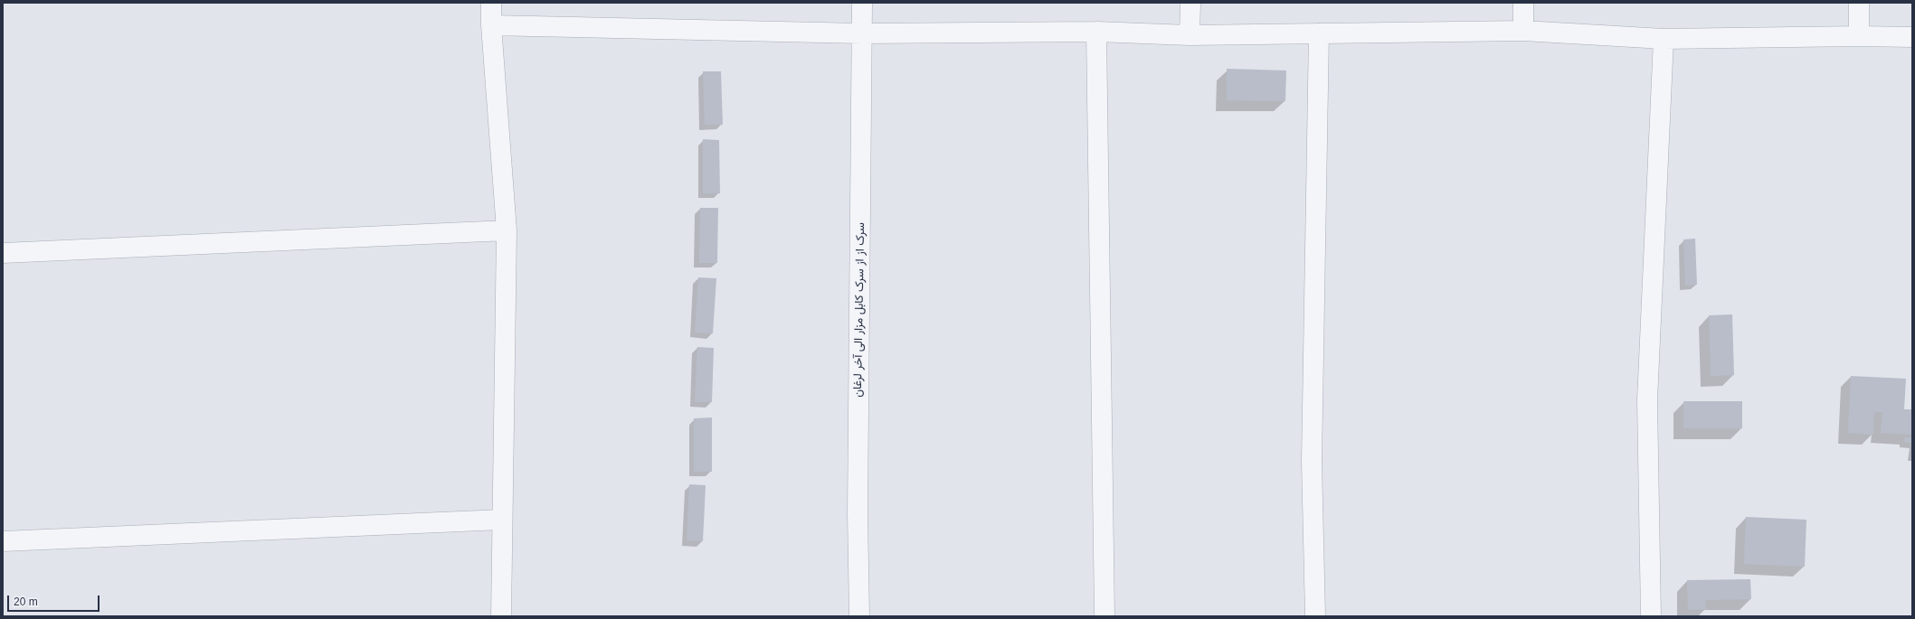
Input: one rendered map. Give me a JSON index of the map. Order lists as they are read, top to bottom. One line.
{"streets":{"street":["سرک از از سرک کابل مزار الی آخر لرغان"]},"scale_bar":"20 m"}
